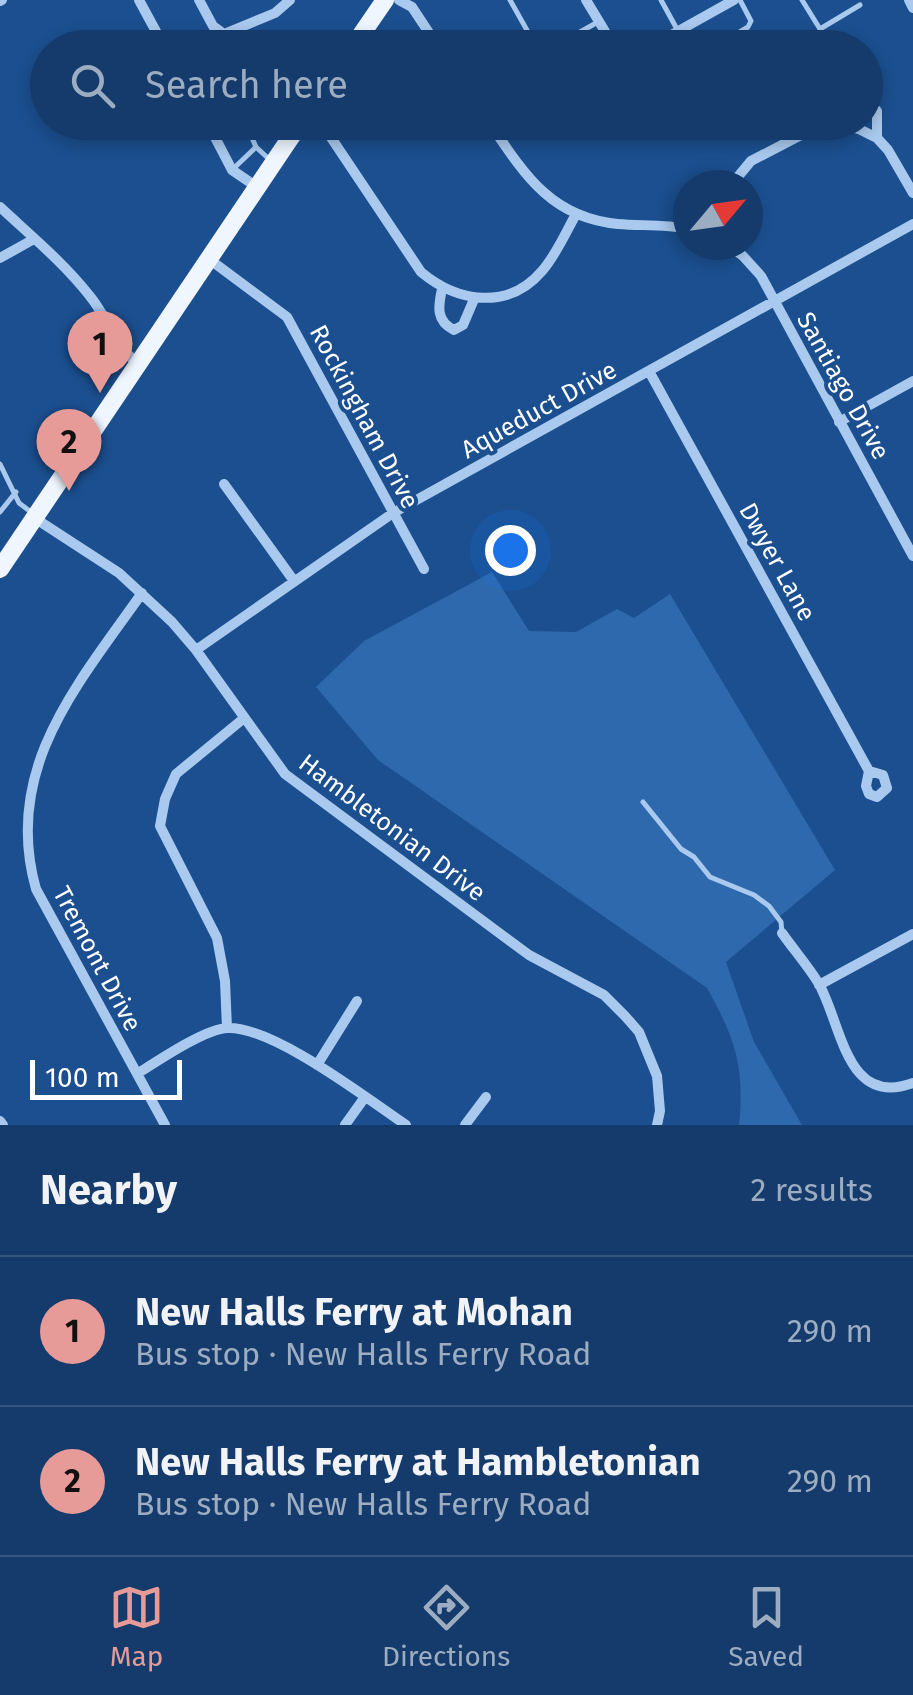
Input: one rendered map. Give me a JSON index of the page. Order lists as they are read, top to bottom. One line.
{"streets":{"street":["Santiago Drive","Aqueduct Drive","Rockingham Drive","Dwyer Lane","Hambletonian Drive","Tremont Drive"]},"crossings":[["Santiago Drive","Aqueduct Drive"],["Aqueduct Drive","Rockingham Drive"],["Aqueduct Drive","Dwyer Lane"],["Aqueduct Drive","Hambletonian Drive"],["Hambletonian Drive","Tremont Drive"]],"scale_bar":"100 m","north":"top right","page":{"search":"Search here","pins":["1","2"],"scale":"100 m","heading":["Nearby","2 results"],"list":[{"mark":"1","name":"New Halls Ferry at Mohan","note":"Bus stop · New Halls Ferry Road","value":"290 m"},{"mark":"2","name":"New Halls Ferry at Hambletonian","note":"Bus stop · New Halls Ferry Road","value":"290 m"}],"nav":["Map","Directions","Saved"]}}
